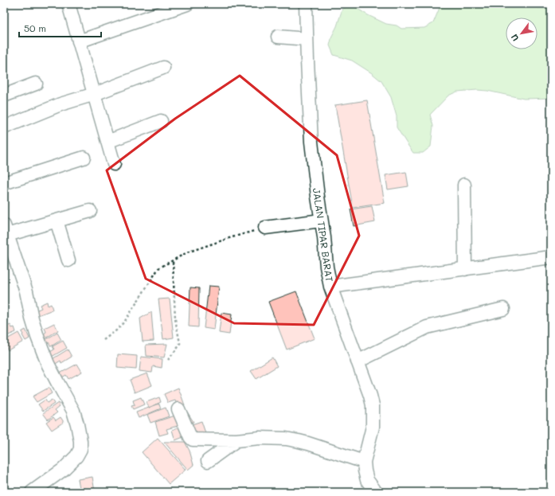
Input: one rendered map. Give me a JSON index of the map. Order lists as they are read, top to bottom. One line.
{"streets":{"street":["JALAN TIPAR BARAT"]},"scale_bar":"50 m","north":"bottom left"}
